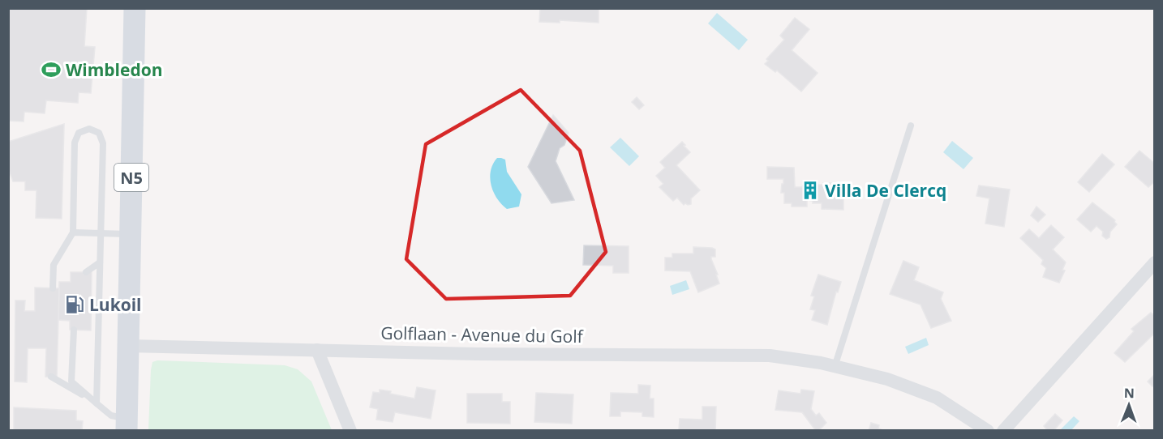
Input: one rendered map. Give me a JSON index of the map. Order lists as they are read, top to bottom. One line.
{"streets":{"main road":["N5"],"street":["Golflaan - Avenue du Golf"]},"crossings":[["N5","Golflaan - Avenue du Golf"]],"places":{"sports":["Wimbledon"],"building":["Villa De Clercq"],"fuel station":["Lukoil"]},"north":"top"}
